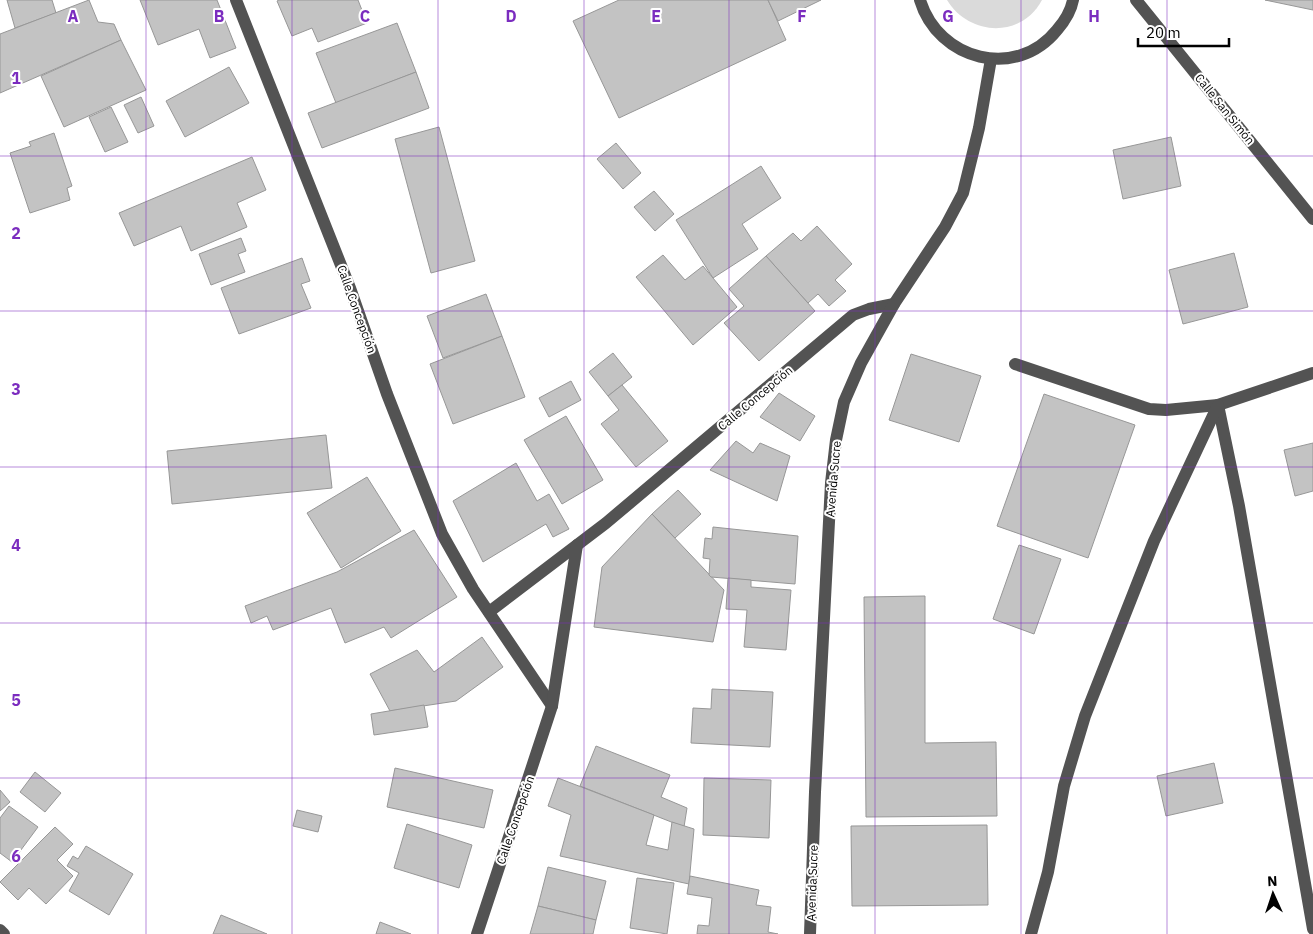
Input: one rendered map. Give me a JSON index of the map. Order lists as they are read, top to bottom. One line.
{"streets":{"street":["Calle San Simón","Calle Concepción","Avenida Sucre"]},"crossings":[["Calle Concepción","Avenida Sucre"]],"scale_bar":"20 m","north":"top","grid":{"columns":["A","B","C","D","E","F","G","H"],"rows":["1","2","3","4","5","6"]}}
